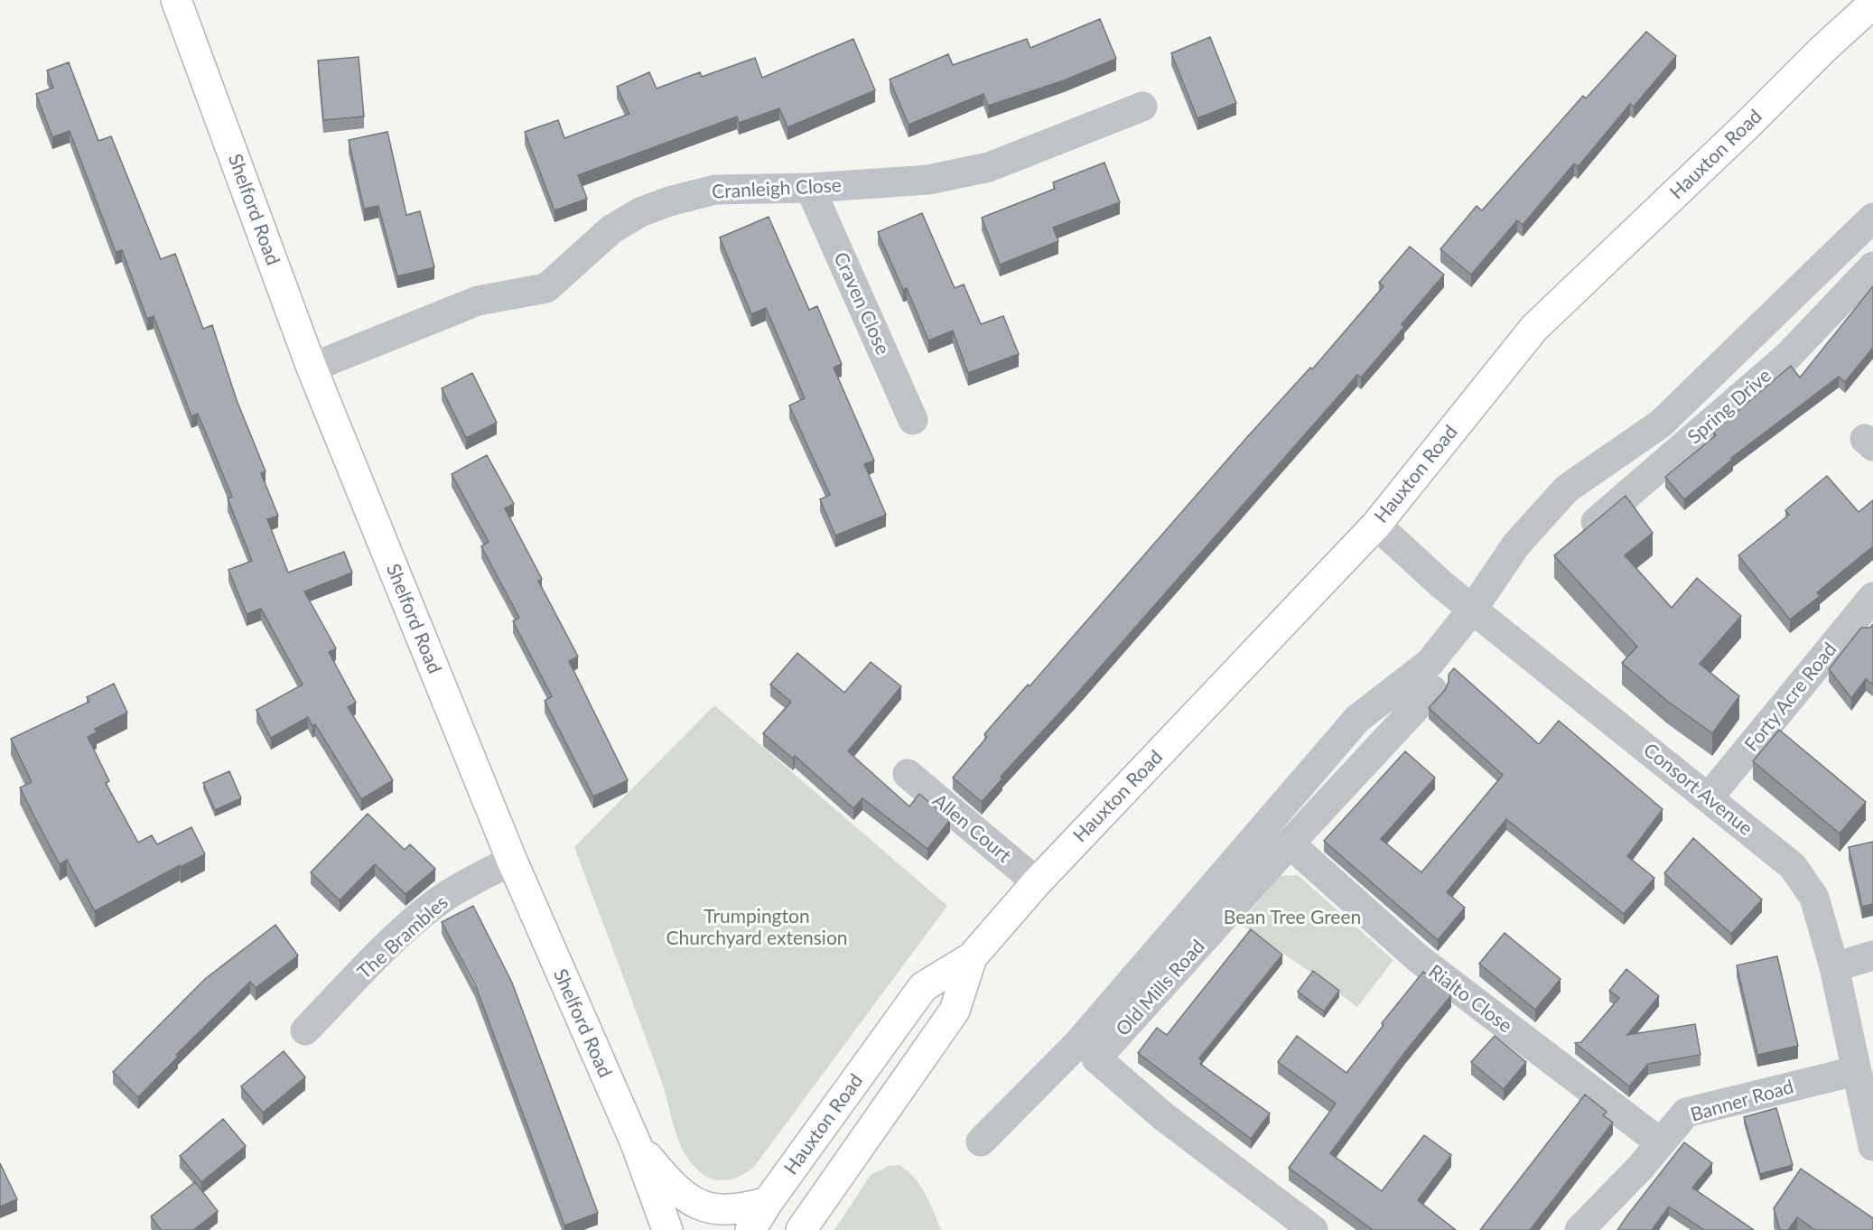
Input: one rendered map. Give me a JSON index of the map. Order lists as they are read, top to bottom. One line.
{"streets":{"main road":["Hauxton Road","Shelford Road"],"street":["Cranleigh Close","Craven Close","Spring Drive","Forty Acre Road","Consort Avenue","Allen Court","The Brambles","Old Mills Road","Rialto Close","Banner Road"]},"crossings":[["Hauxton Road","Consort Avenue"],["Hauxton Road","Allen Court"],["Cranleigh Close","Shelford Road"],["Cranleigh Close","Craven Close"],["Shelford Road","The Brambles"],["Forty Acre Road","Consort Avenue"],["Consort Avenue","Banner Road"],["Old Mills Road","Rialto Close"],["Rialto Close","Banner Road"]],"parks":["Trumpington Churchyard extension","Bean Tree Green"]}
